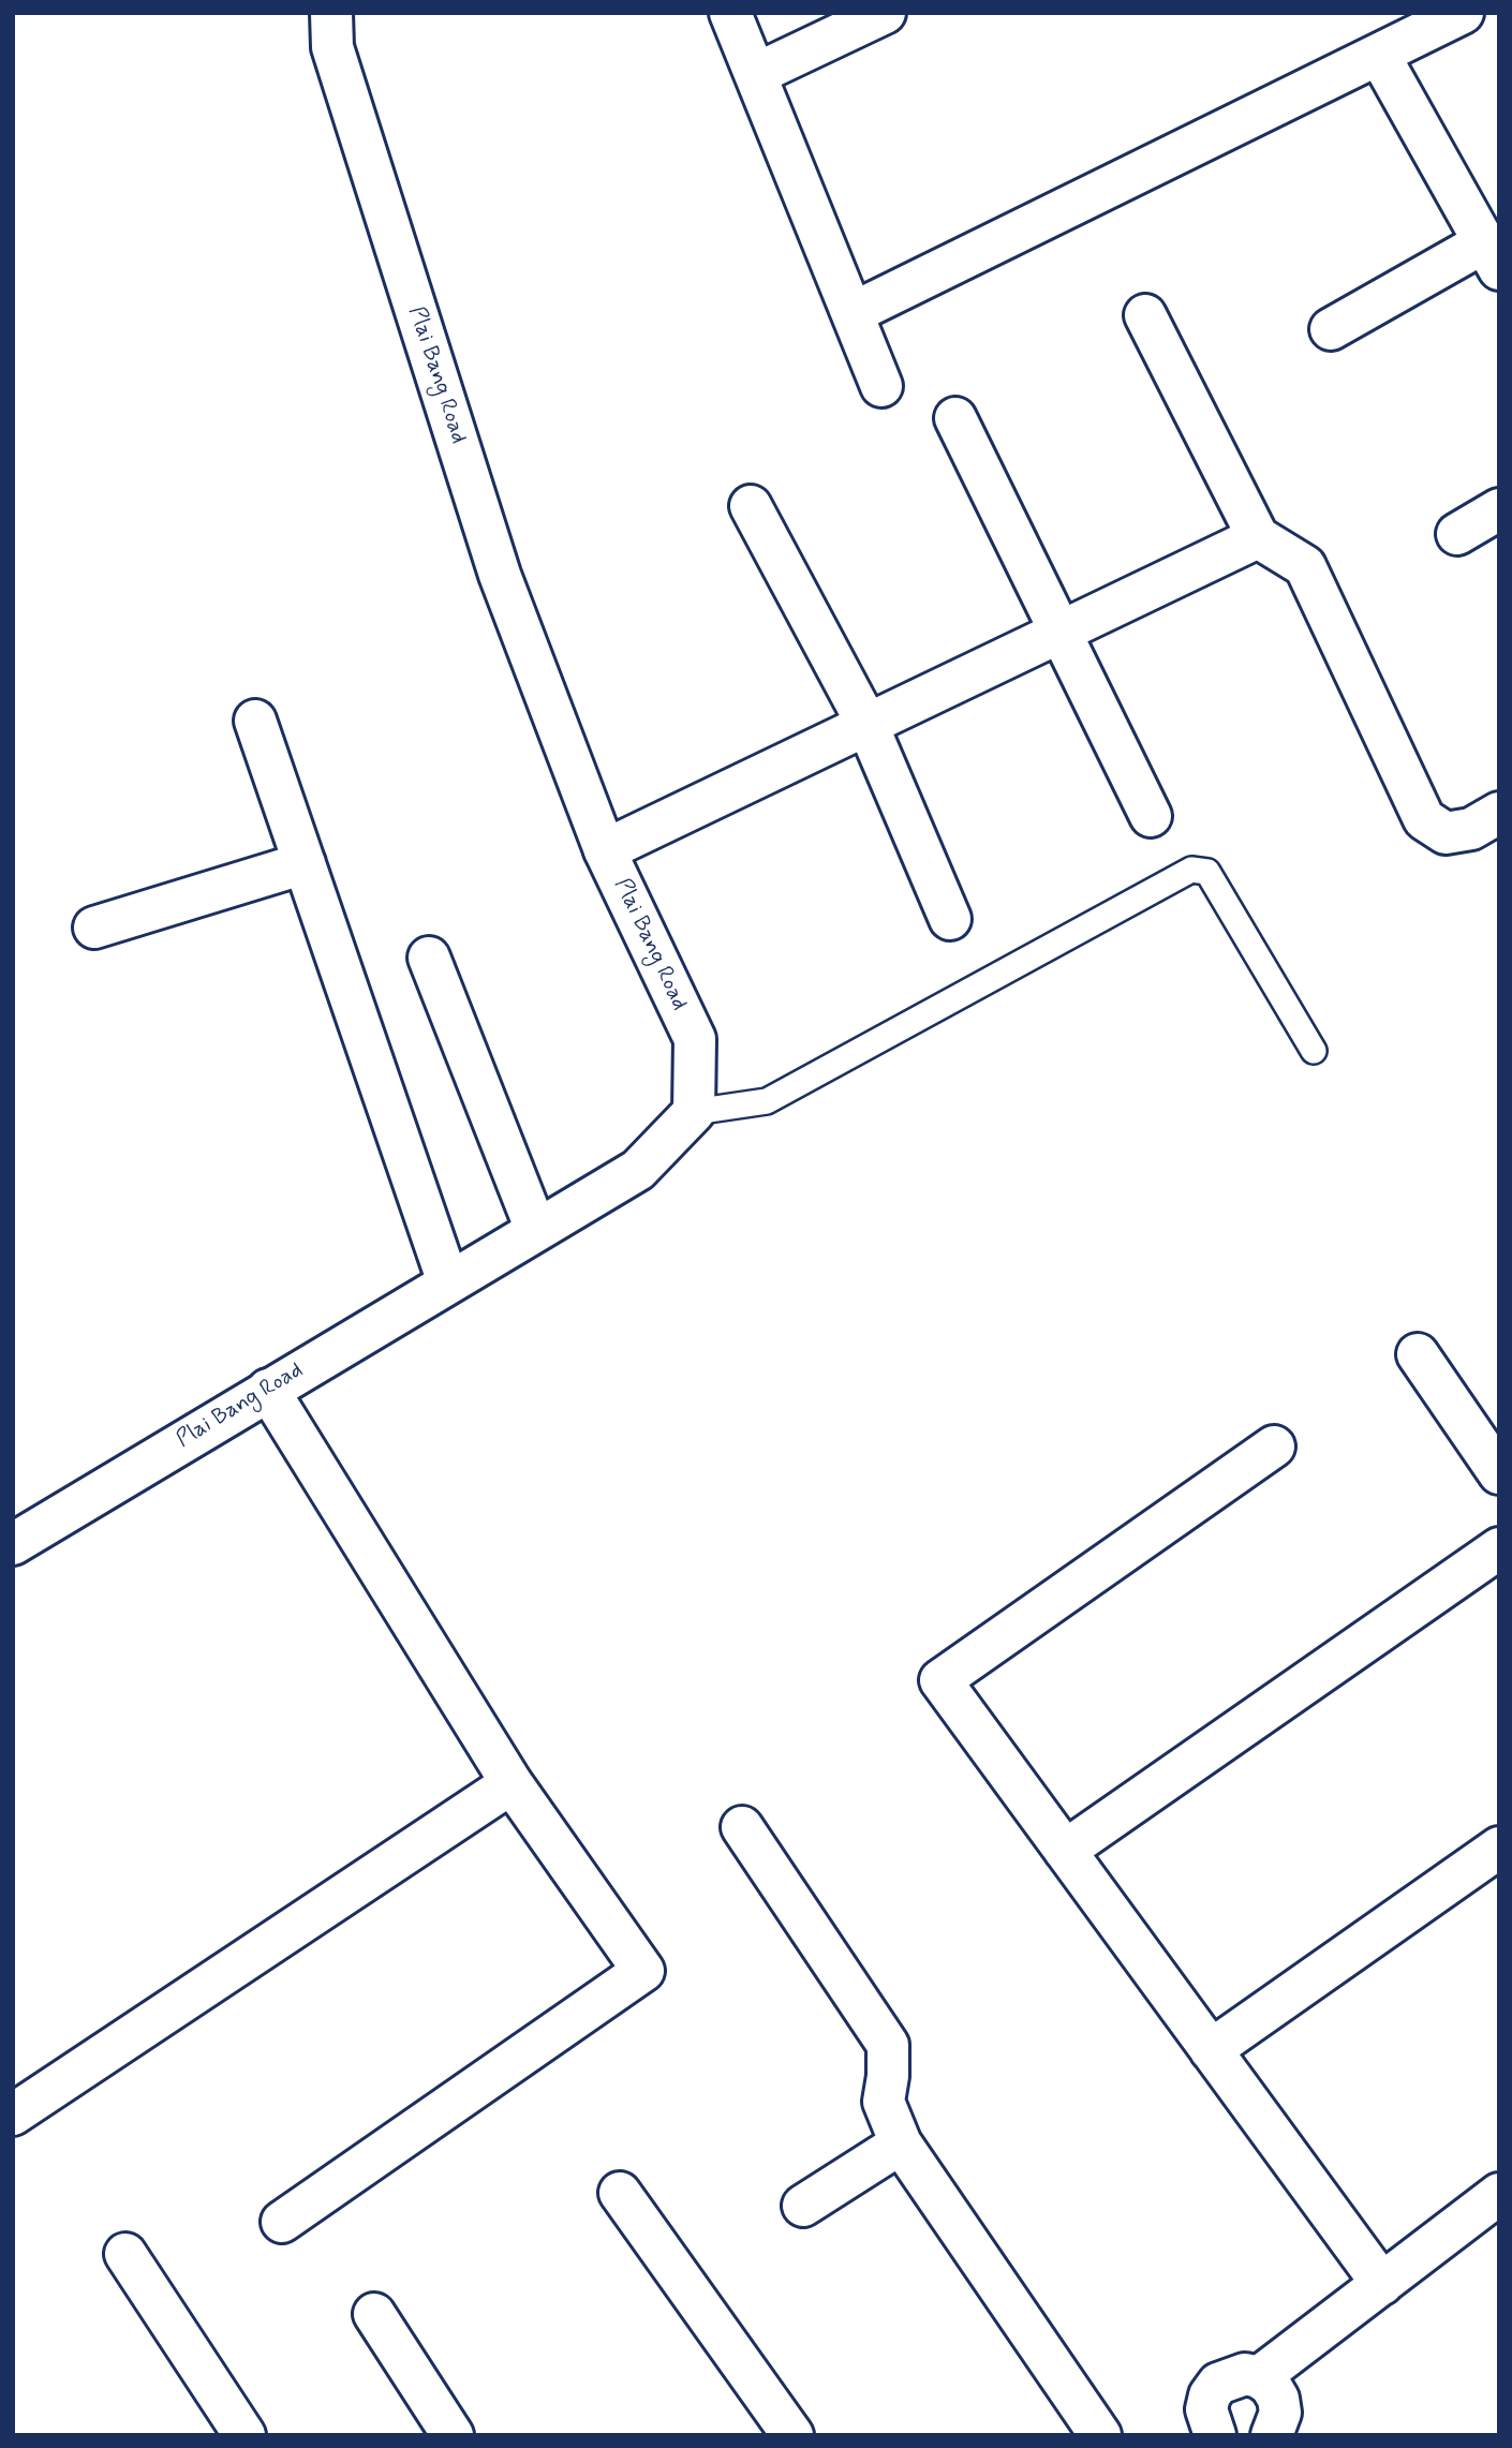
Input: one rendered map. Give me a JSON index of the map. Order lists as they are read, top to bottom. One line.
{"streets":{"street":["Plai Bang Road"]}}
